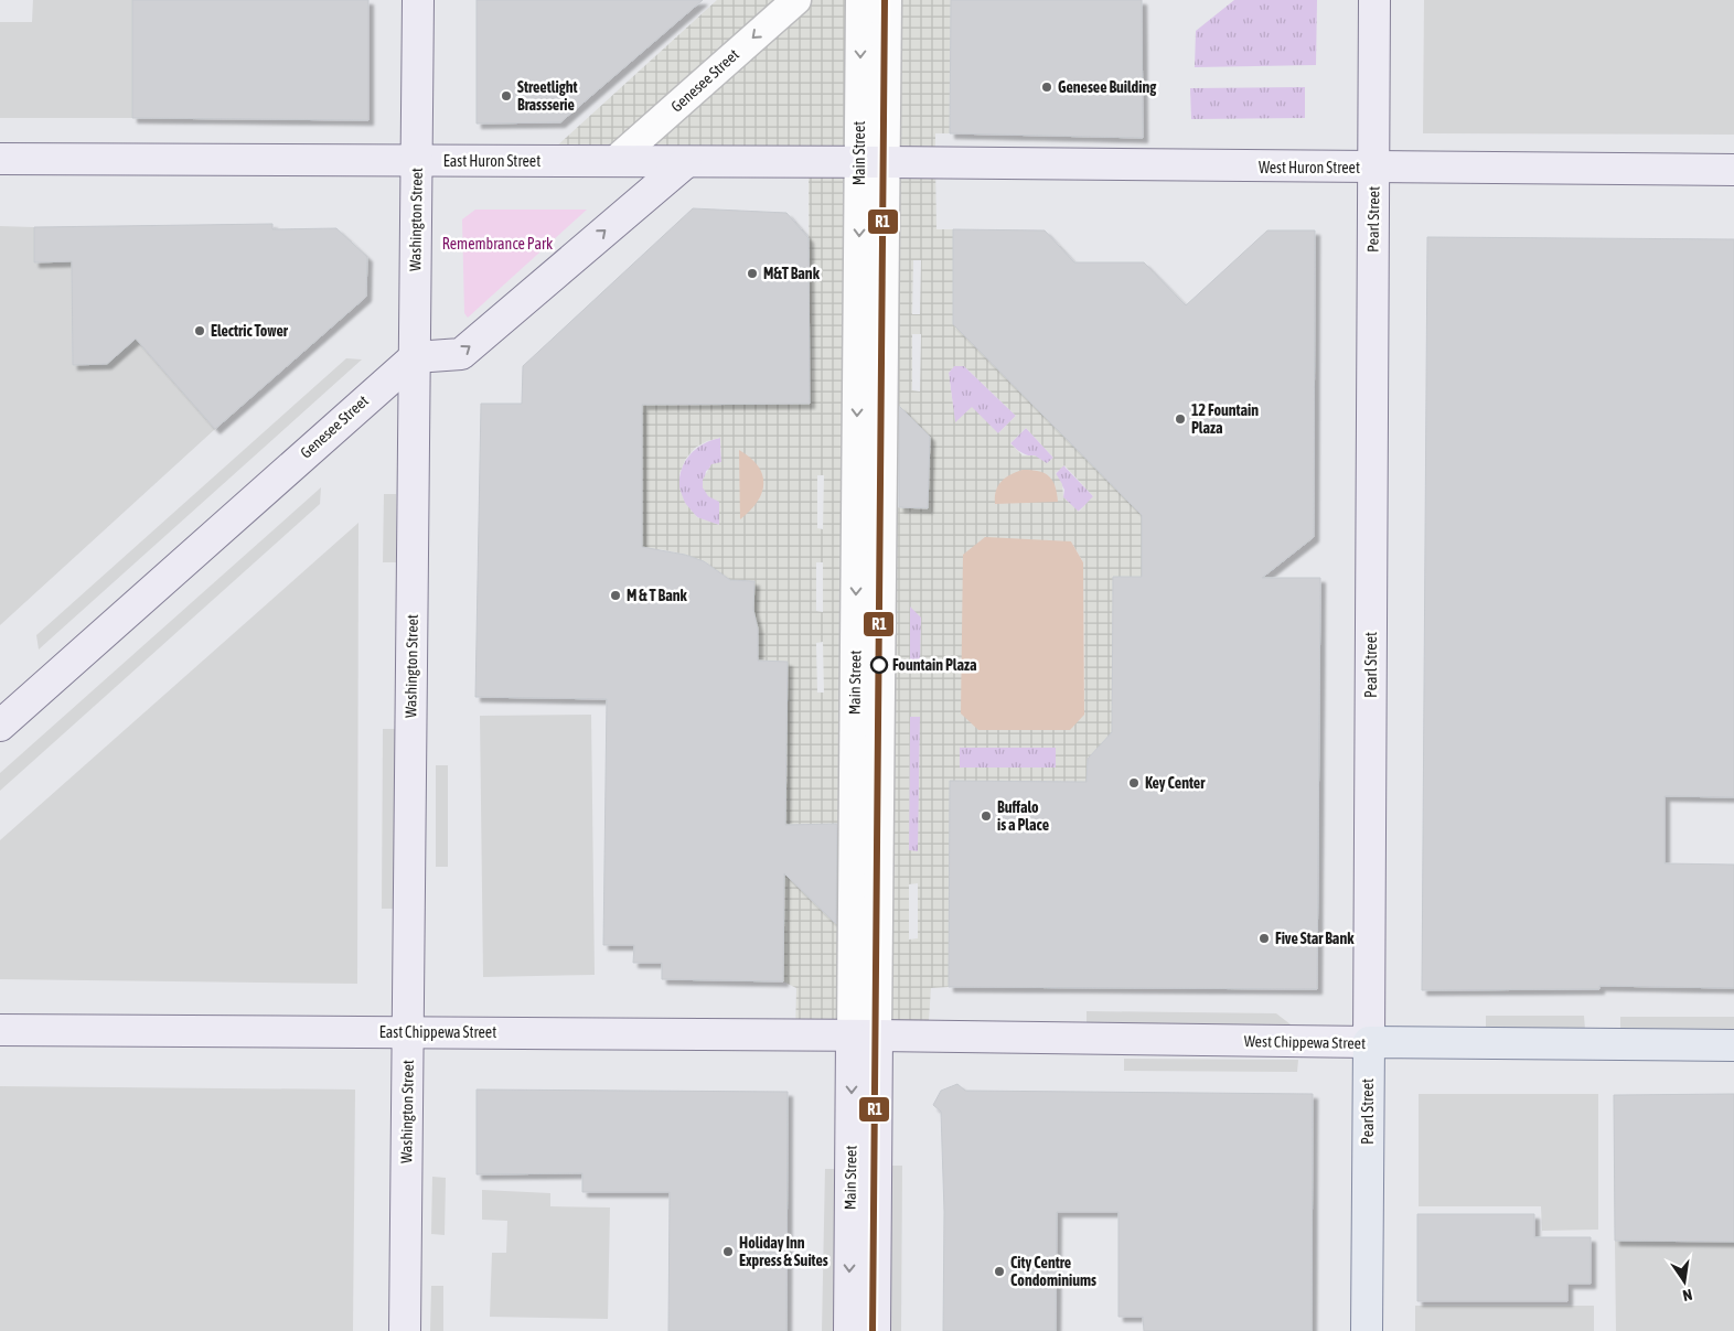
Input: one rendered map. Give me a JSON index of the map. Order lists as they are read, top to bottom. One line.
{"streets":{"main road":["Pearl Street","West Chippewa Street"],"street":["Genesee Street","Main Street","East Huron Street","West Huron Street","Washington Street","East Chippewa Street"]},"crossings":[["Genesee Street","East Huron Street"],["Genesee Street","Washington Street"],["Main Street","East Huron Street"],["Main Street","West Huron Street"],["Main Street","East Chippewa Street"],["Main Street","West Chippewa Street"],["East Huron Street","West Huron Street"],["East Huron Street","Washington Street"],["West Huron Street","Pearl Street"],["Washington Street","East Chippewa Street"],["Pearl Street","West Chippewa Street"],["East Chippewa Street","West Chippewa Street"]],"parks":["Remembrance Park"],"places":["Genesee Building","Streetlight Brassserie","M&T Bank","Electric Tower","12 Fountain Plaza","M & T Bank","Fountain Plaza","Key Center","Buffalo is a Place","Five Star Bank","Holiday Inn Express & Suites","City Centre Condominiums"],"lines":["transit line R1"],"north":"bottom"}
